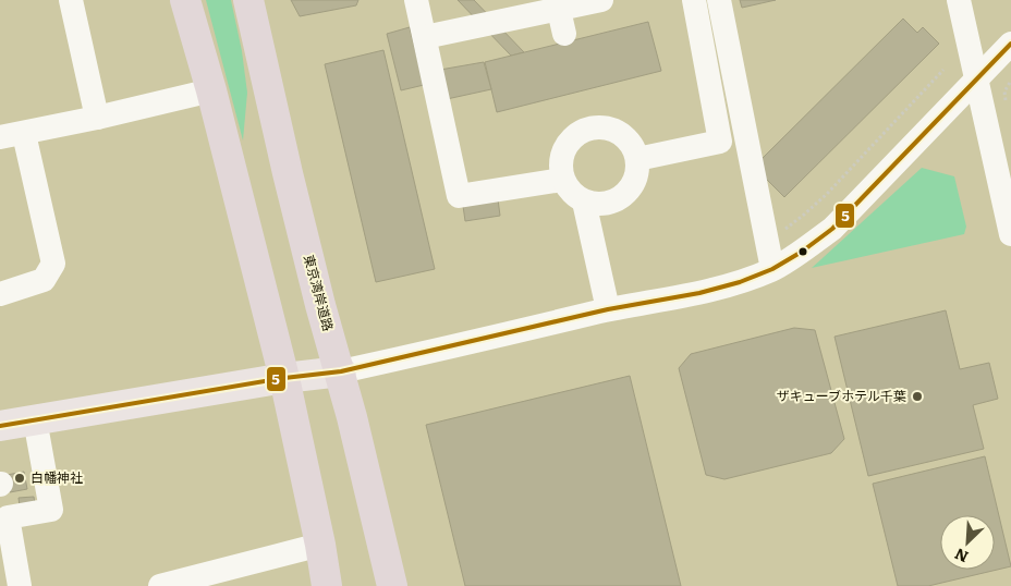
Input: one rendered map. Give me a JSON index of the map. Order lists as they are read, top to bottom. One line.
{"streets":{"highway":["東京湾岸道路"]},"places":["ザキューブホテル千葉","白幡神社"],"lines":["transit line 5"],"north":"bottom left"}
